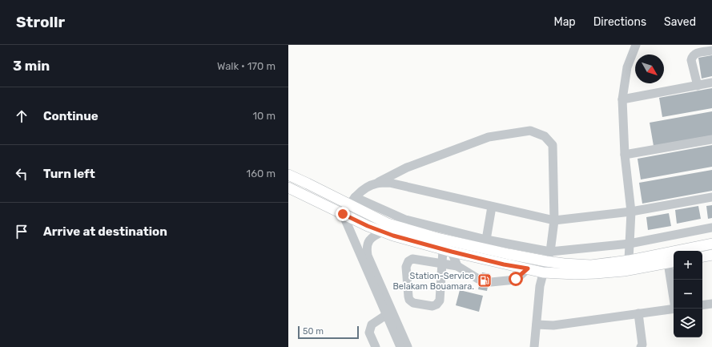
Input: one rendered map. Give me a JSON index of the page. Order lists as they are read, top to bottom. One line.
{"places":{"fuel station":["Station-Service Belakam Bouamara."]},"scale_bar":"50 m","north":"bottom right","page":{"header":"Strollr","nav":["Map","Directions","Saved"],"heading":["3 min","Walk · 170 m"],"list":[["Continue","10 m"],["Turn left","160 m"],"Arrive at destination"],"map_buttons":["+","−"],"scale":"50 m"}}
